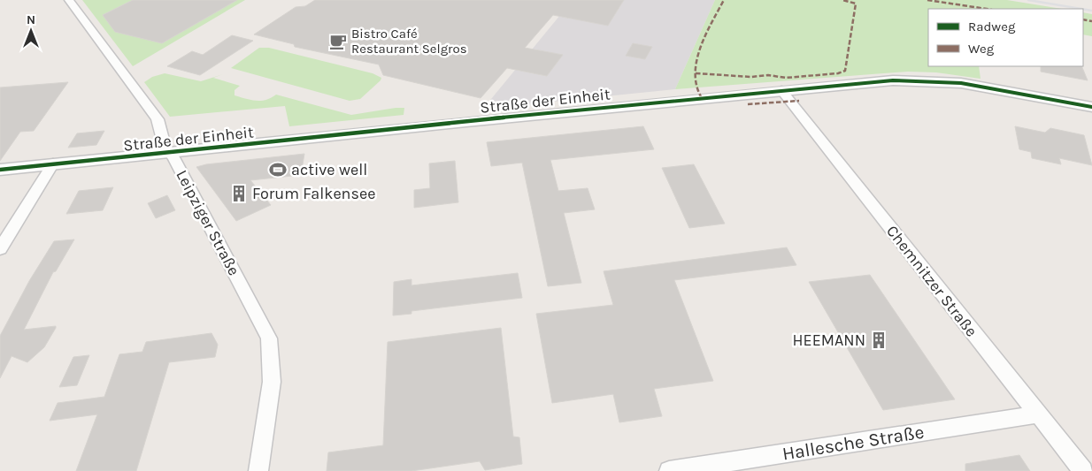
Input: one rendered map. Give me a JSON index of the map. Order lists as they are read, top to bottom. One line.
{"streets":{"street":["Straße der Einheit","Leipziger Straße","Chemnitzer Straße","Hallesche Straße"]},"crossings":[["Straße der Einheit","Leipziger Straße"],["Straße der Einheit","Chemnitzer Straße"],["Chemnitzer Straße","Hallesche Straße"]],"places":{"cafe":["Bistro Café Restaurant Selgros"],"sports":["active well"],"building":["Forum Falkensee","HEEMANN"]},"legend":["Radweg","Weg"],"north":"top"}
